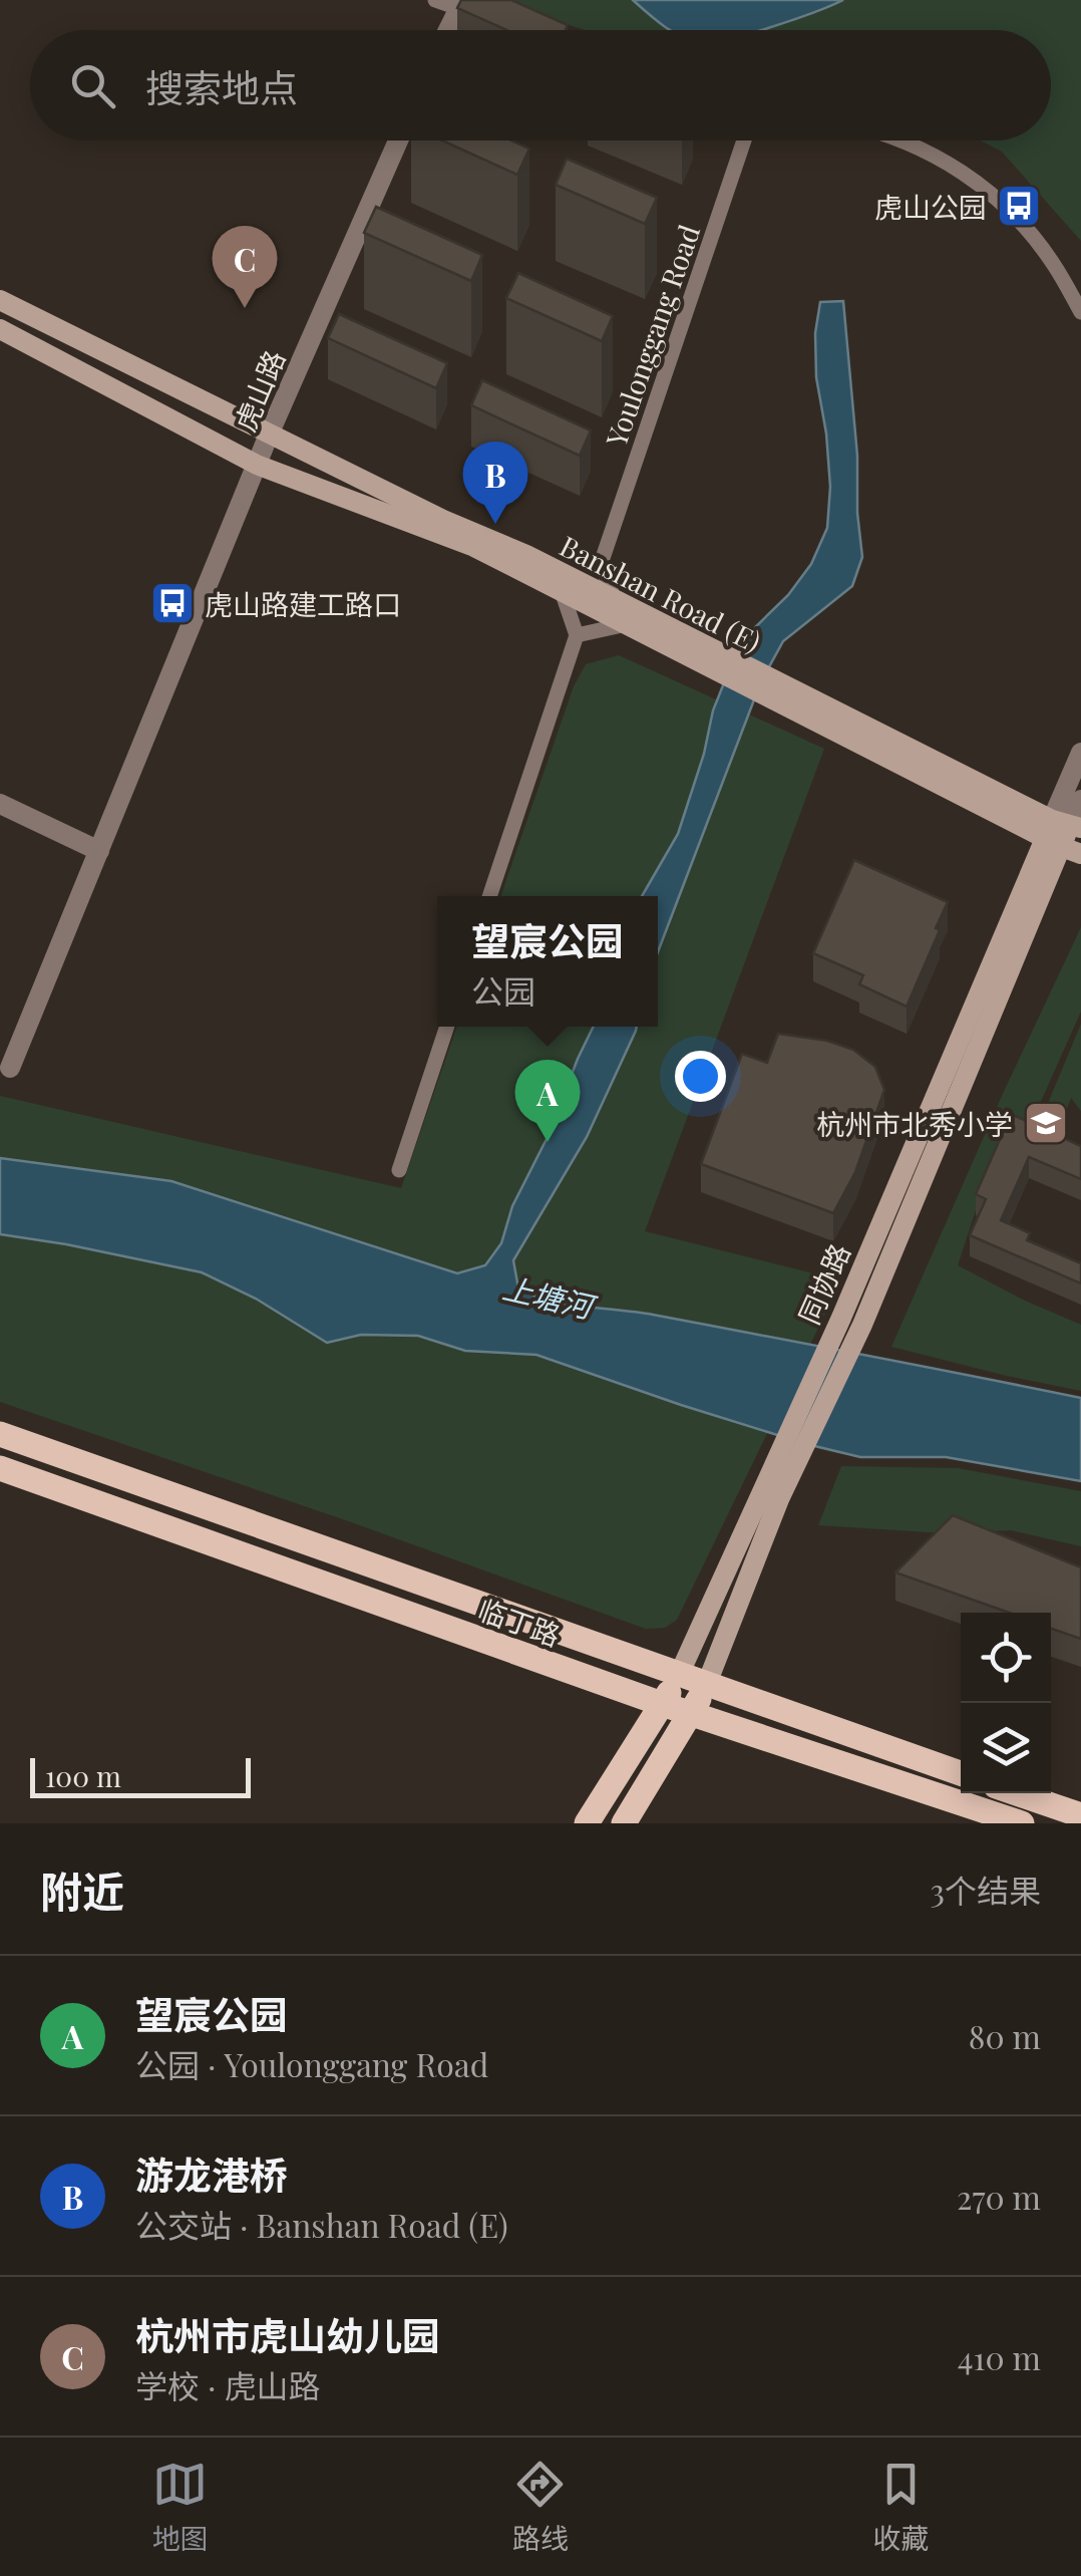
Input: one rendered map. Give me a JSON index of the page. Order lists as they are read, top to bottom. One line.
{"streets":{"main road":["Banshan Road (E)","同协路","临丁路"],"street":["Youlonggang Road","虎山路"]},"crossings":[["虎山路","Banshan Road (E)"],["Banshan Road (E)","同协路"],["同协路","临丁路"]],"water":["上塘河"],"places":{"bus stop":["虎山公园","虎山路建工路口"],"school or university":["杭州市北秀小学"]},"scale_bar":"100 m","page":{"search":"搜索地点","pins":["C","B","A"],"popup":["望宸公园","公园"],"scale":"100 m","heading":["附近","3个结果"],"list":[{"mark":"A","name":"望宸公园","note":"公园 · Youlonggang Road","value":"80 m"},{"mark":"B","name":"游龙港桥","note":"公交站 · Banshan Road (E)","value":"270 m"},{"mark":"C","name":"杭州市虎山幼儿园","note":"学校 · 虎山路","value":"410 m"}],"nav":["地图","路线","收藏"]}}
